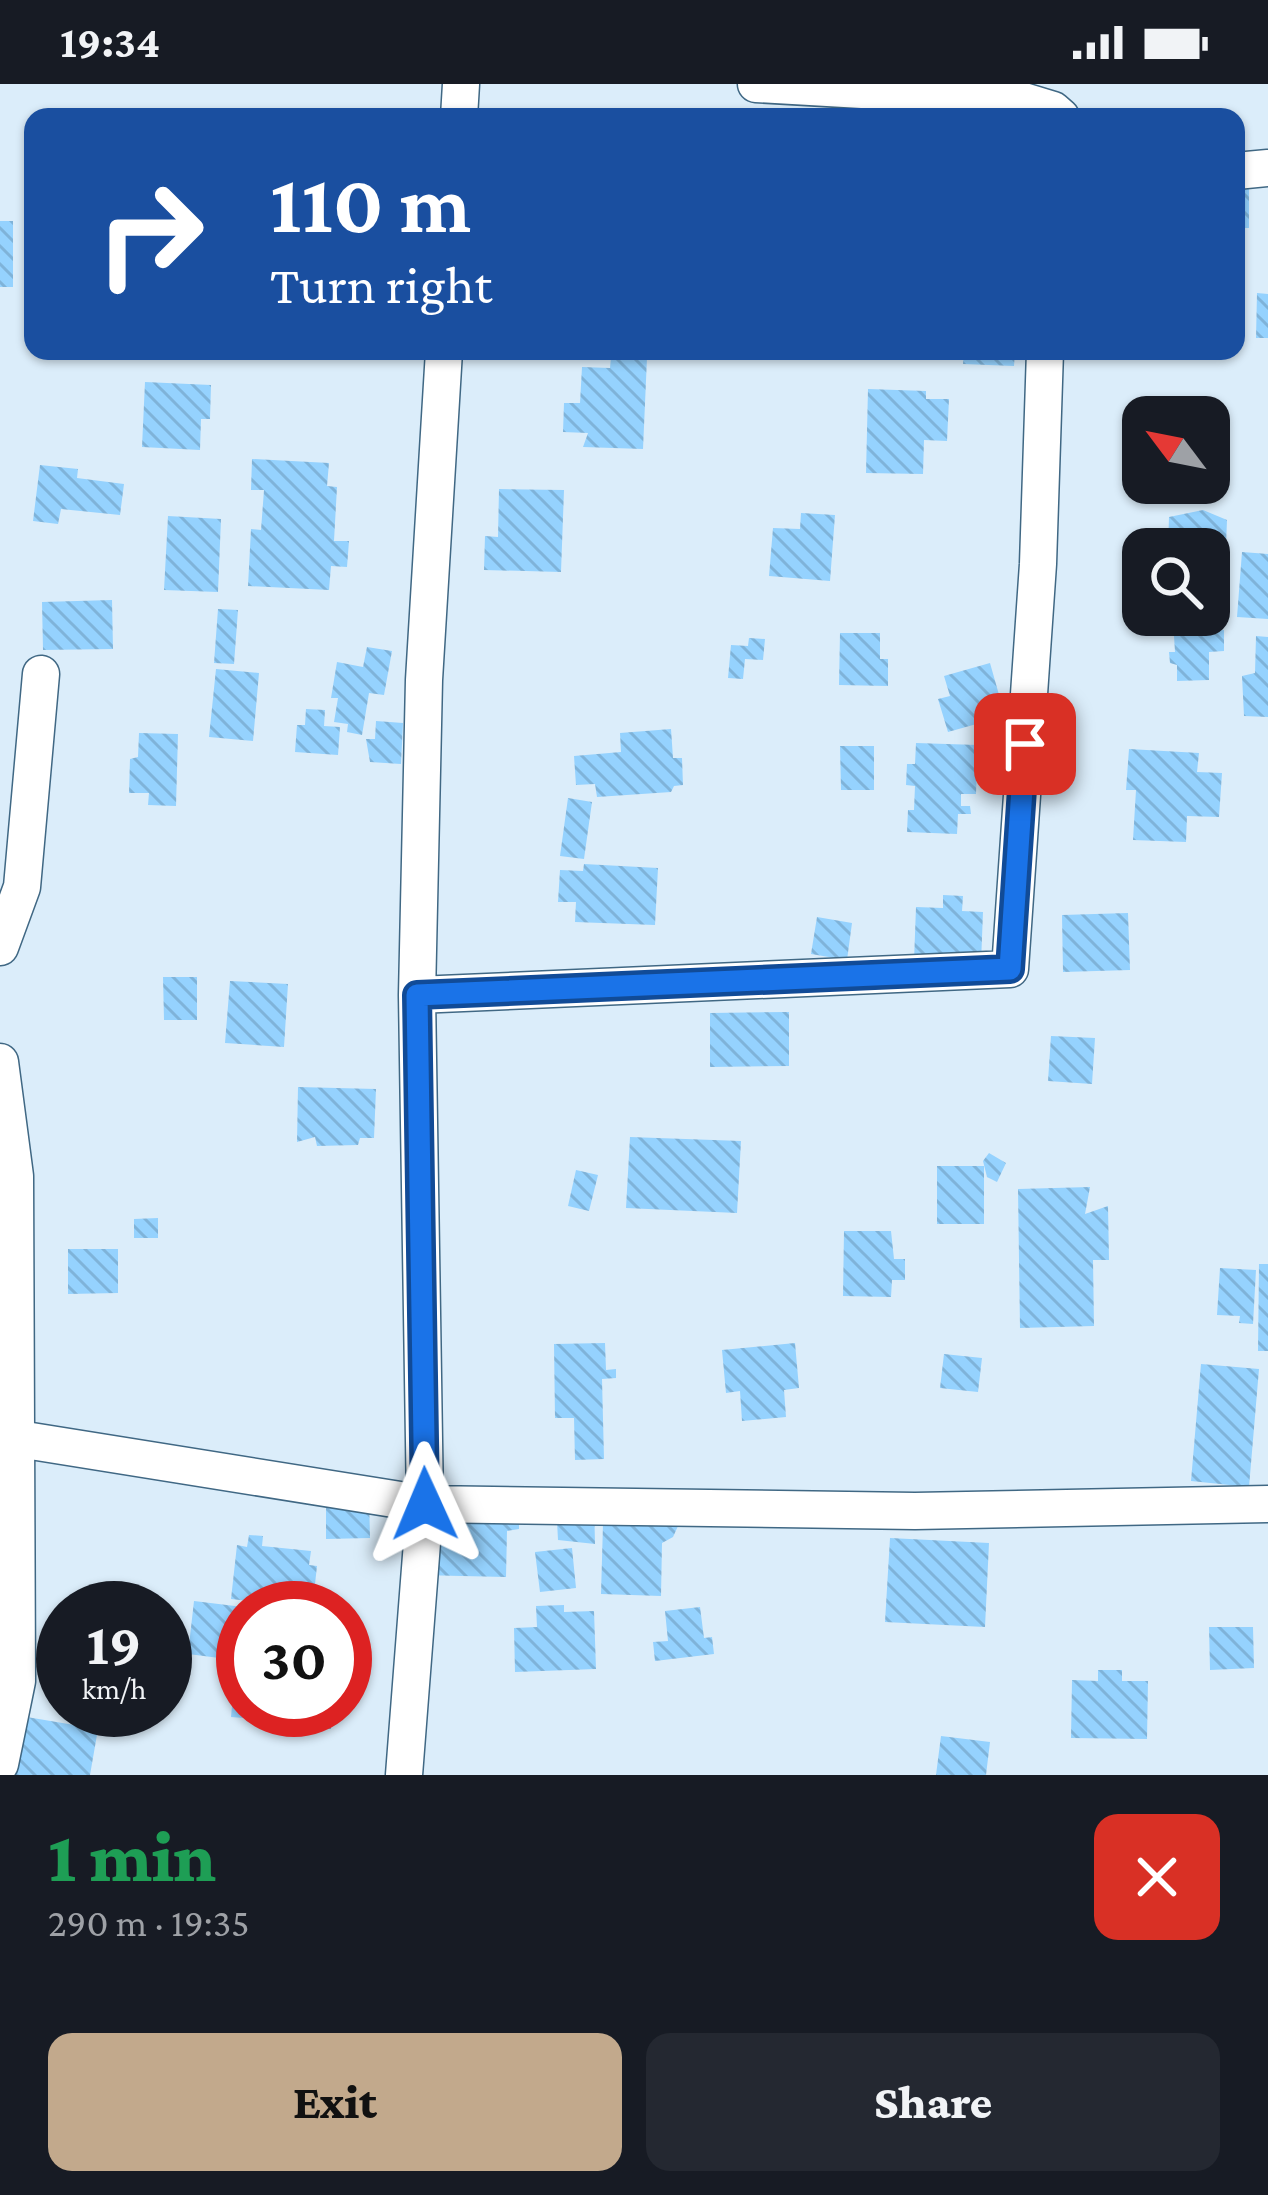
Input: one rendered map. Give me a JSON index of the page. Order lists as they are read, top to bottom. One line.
{"north":"top left","page":{"status":"19:34","turn":["110 m","Turn right"],"speed":"19 km/h","limit":"30","heading":["1 min","290 m · 19:35"],"buttons":["Exit","Share"]}}
